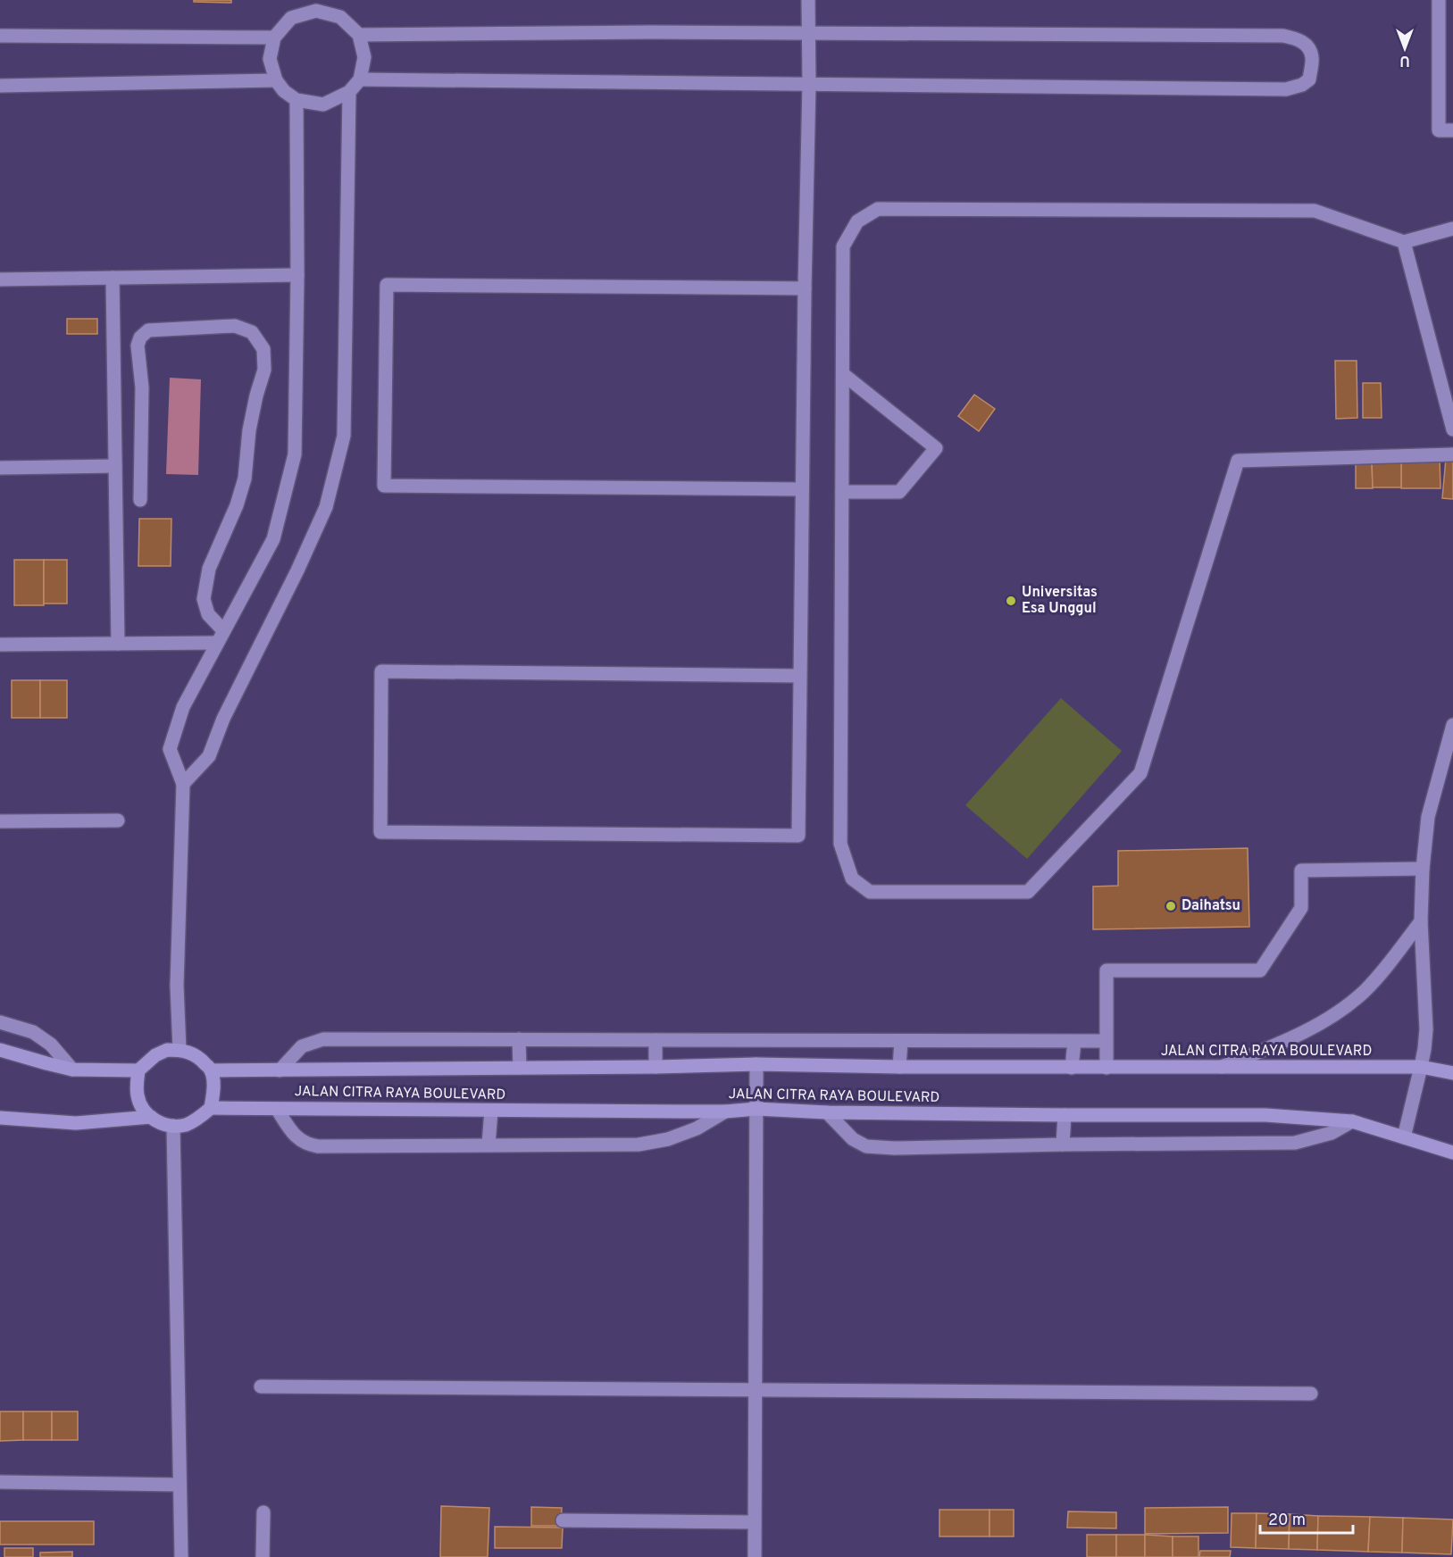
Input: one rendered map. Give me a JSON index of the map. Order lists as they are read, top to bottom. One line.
{"streets":{"main road":["JALAN CITRA RAYA BOULEVARD"]},"places":["Universitas Esa Unggul","Daihatsu"],"scale_bar":"20 m","north":"bottom"}
